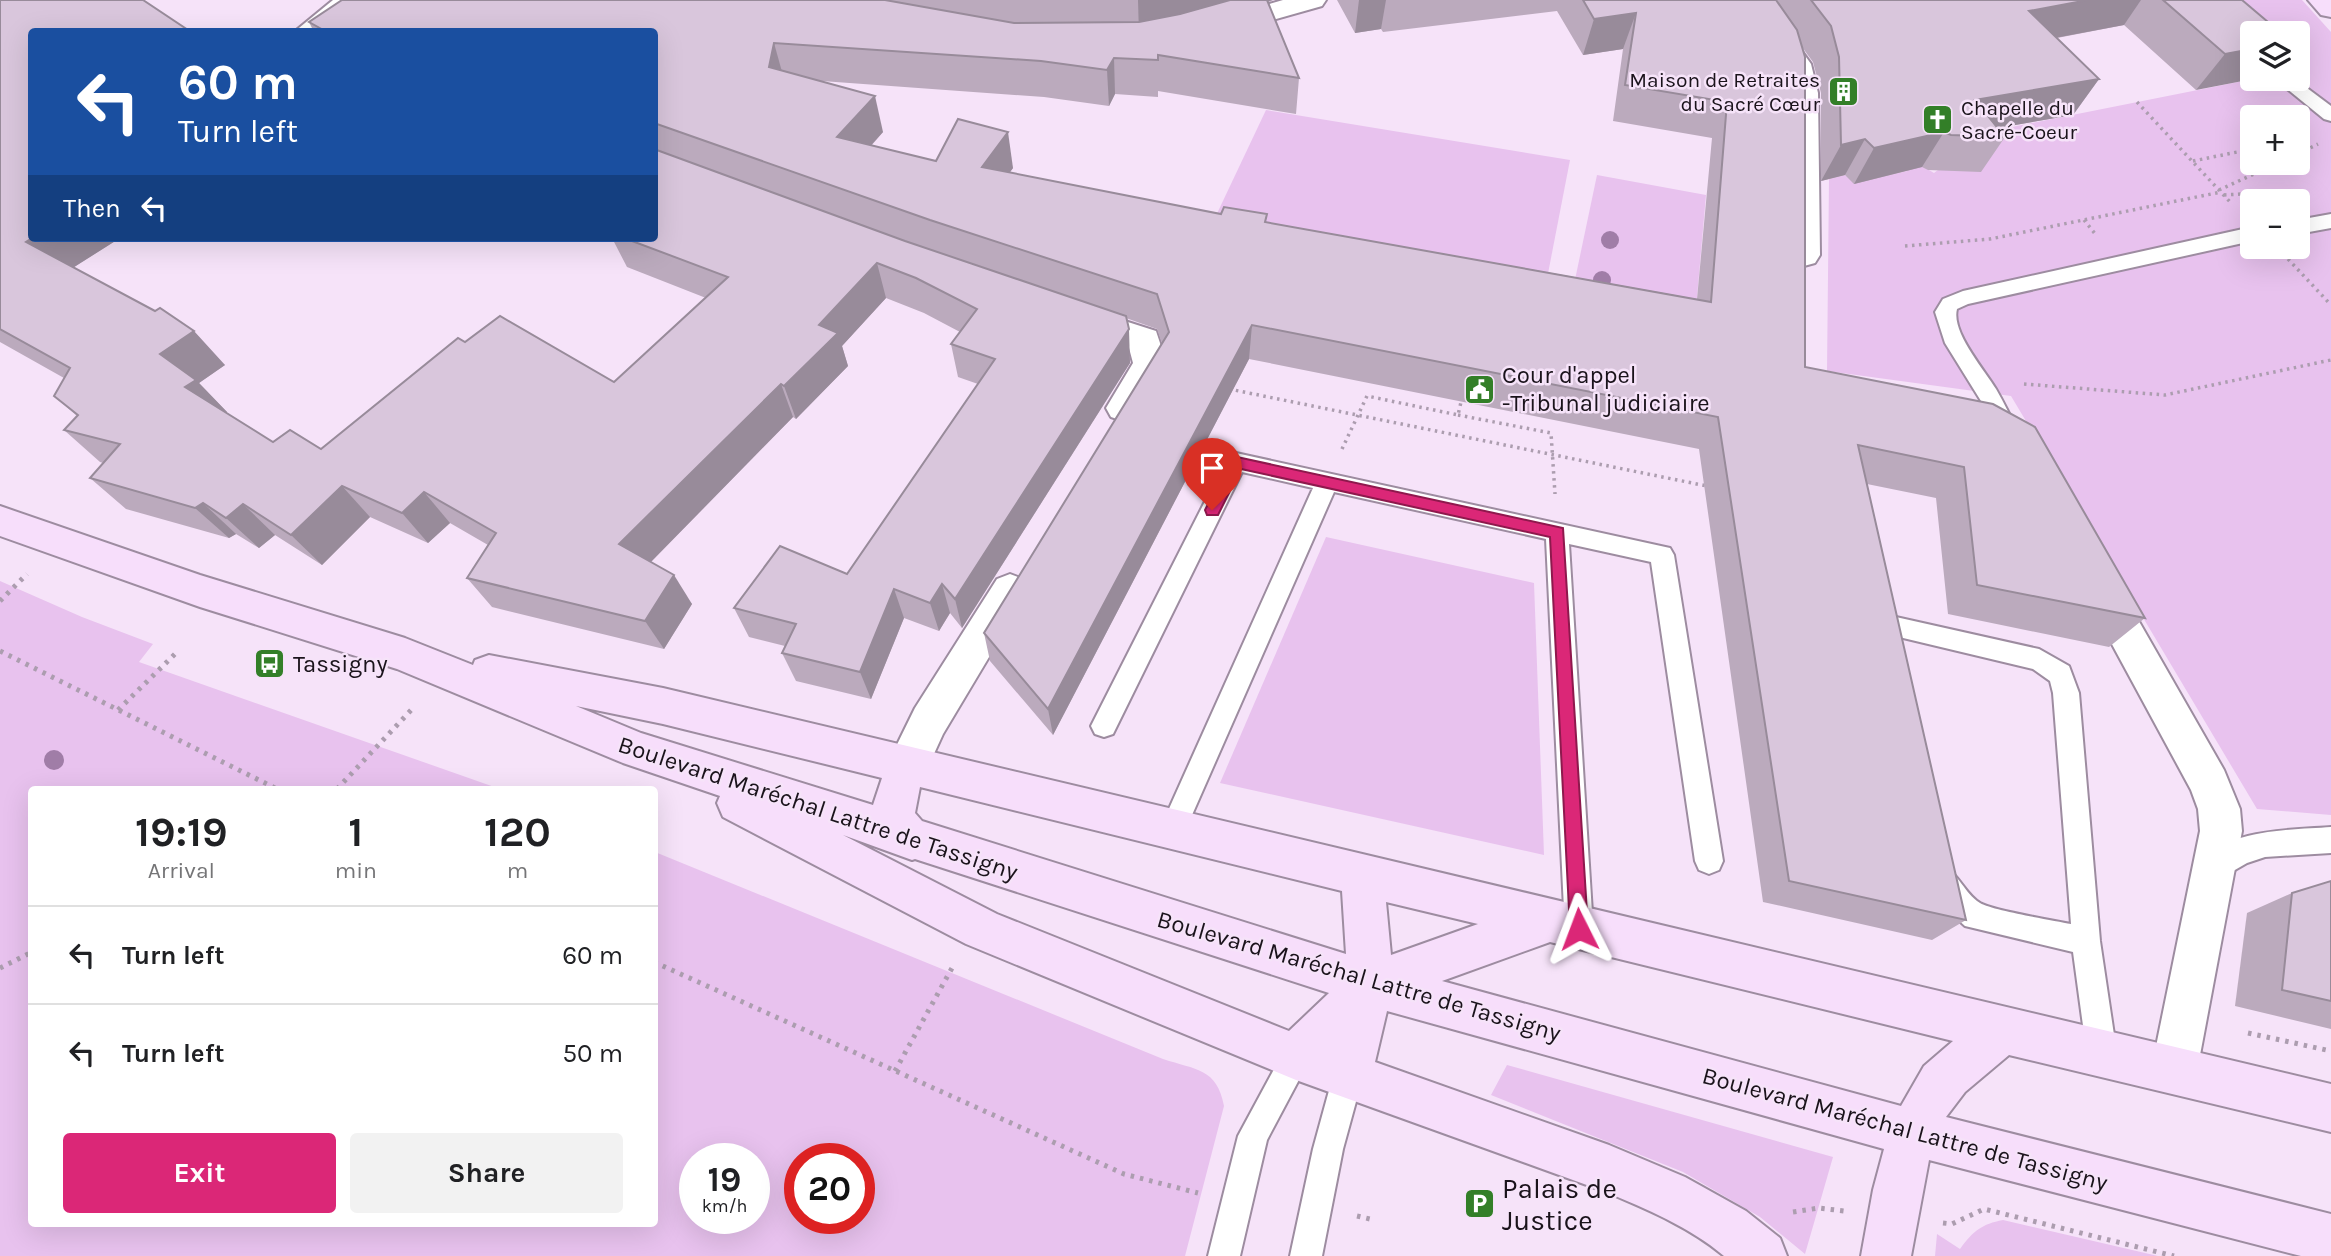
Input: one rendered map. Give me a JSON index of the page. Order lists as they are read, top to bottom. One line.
{"streets":{"main road":["Boulevard Maréchal Lattre de Tassigny"]},"places":{"building":["Maison de Retraites du Sacré Cœur"],"church":["Chapelle du Sacré-Coeur"],"public building":["Cour d'appel -Tribunal judiciaire"],"bus stop":["Tassigny"],"parking":["Palais de Justice"]},"page":{"map_buttons":["+","−"],"turn":["60 m","Turn left"],"then":"Then","eta":["19:19","Arrival","1","min","120","m"],"list":[{"name":"Turn left","value":"60 m"},{"name":"Turn left","value":"50 m"}],"buttons":["Exit","Share"],"speed":"19 km/h","limit":"20"}}
